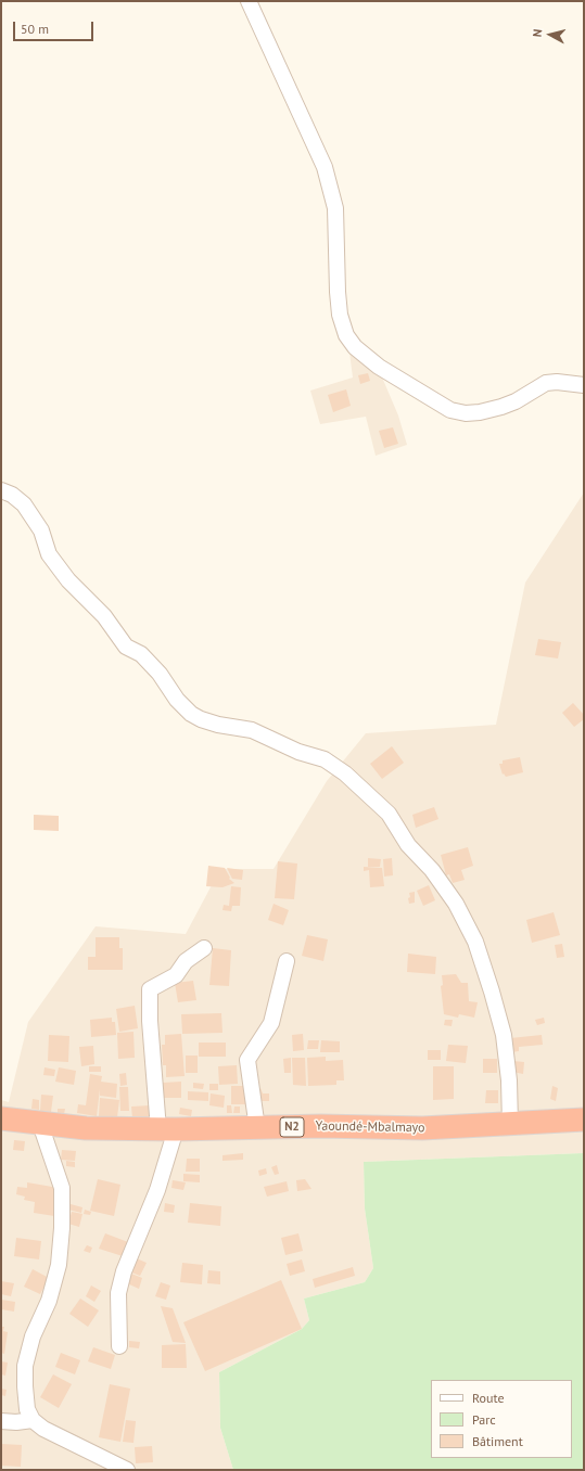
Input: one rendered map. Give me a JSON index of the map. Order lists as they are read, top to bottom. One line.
{"streets":{"highway":["N2","Yaoundé-Mbalmayo"]},"legend":["Route","Parc","Bâtiment"],"scale_bar":"50 m","north":"left"}
